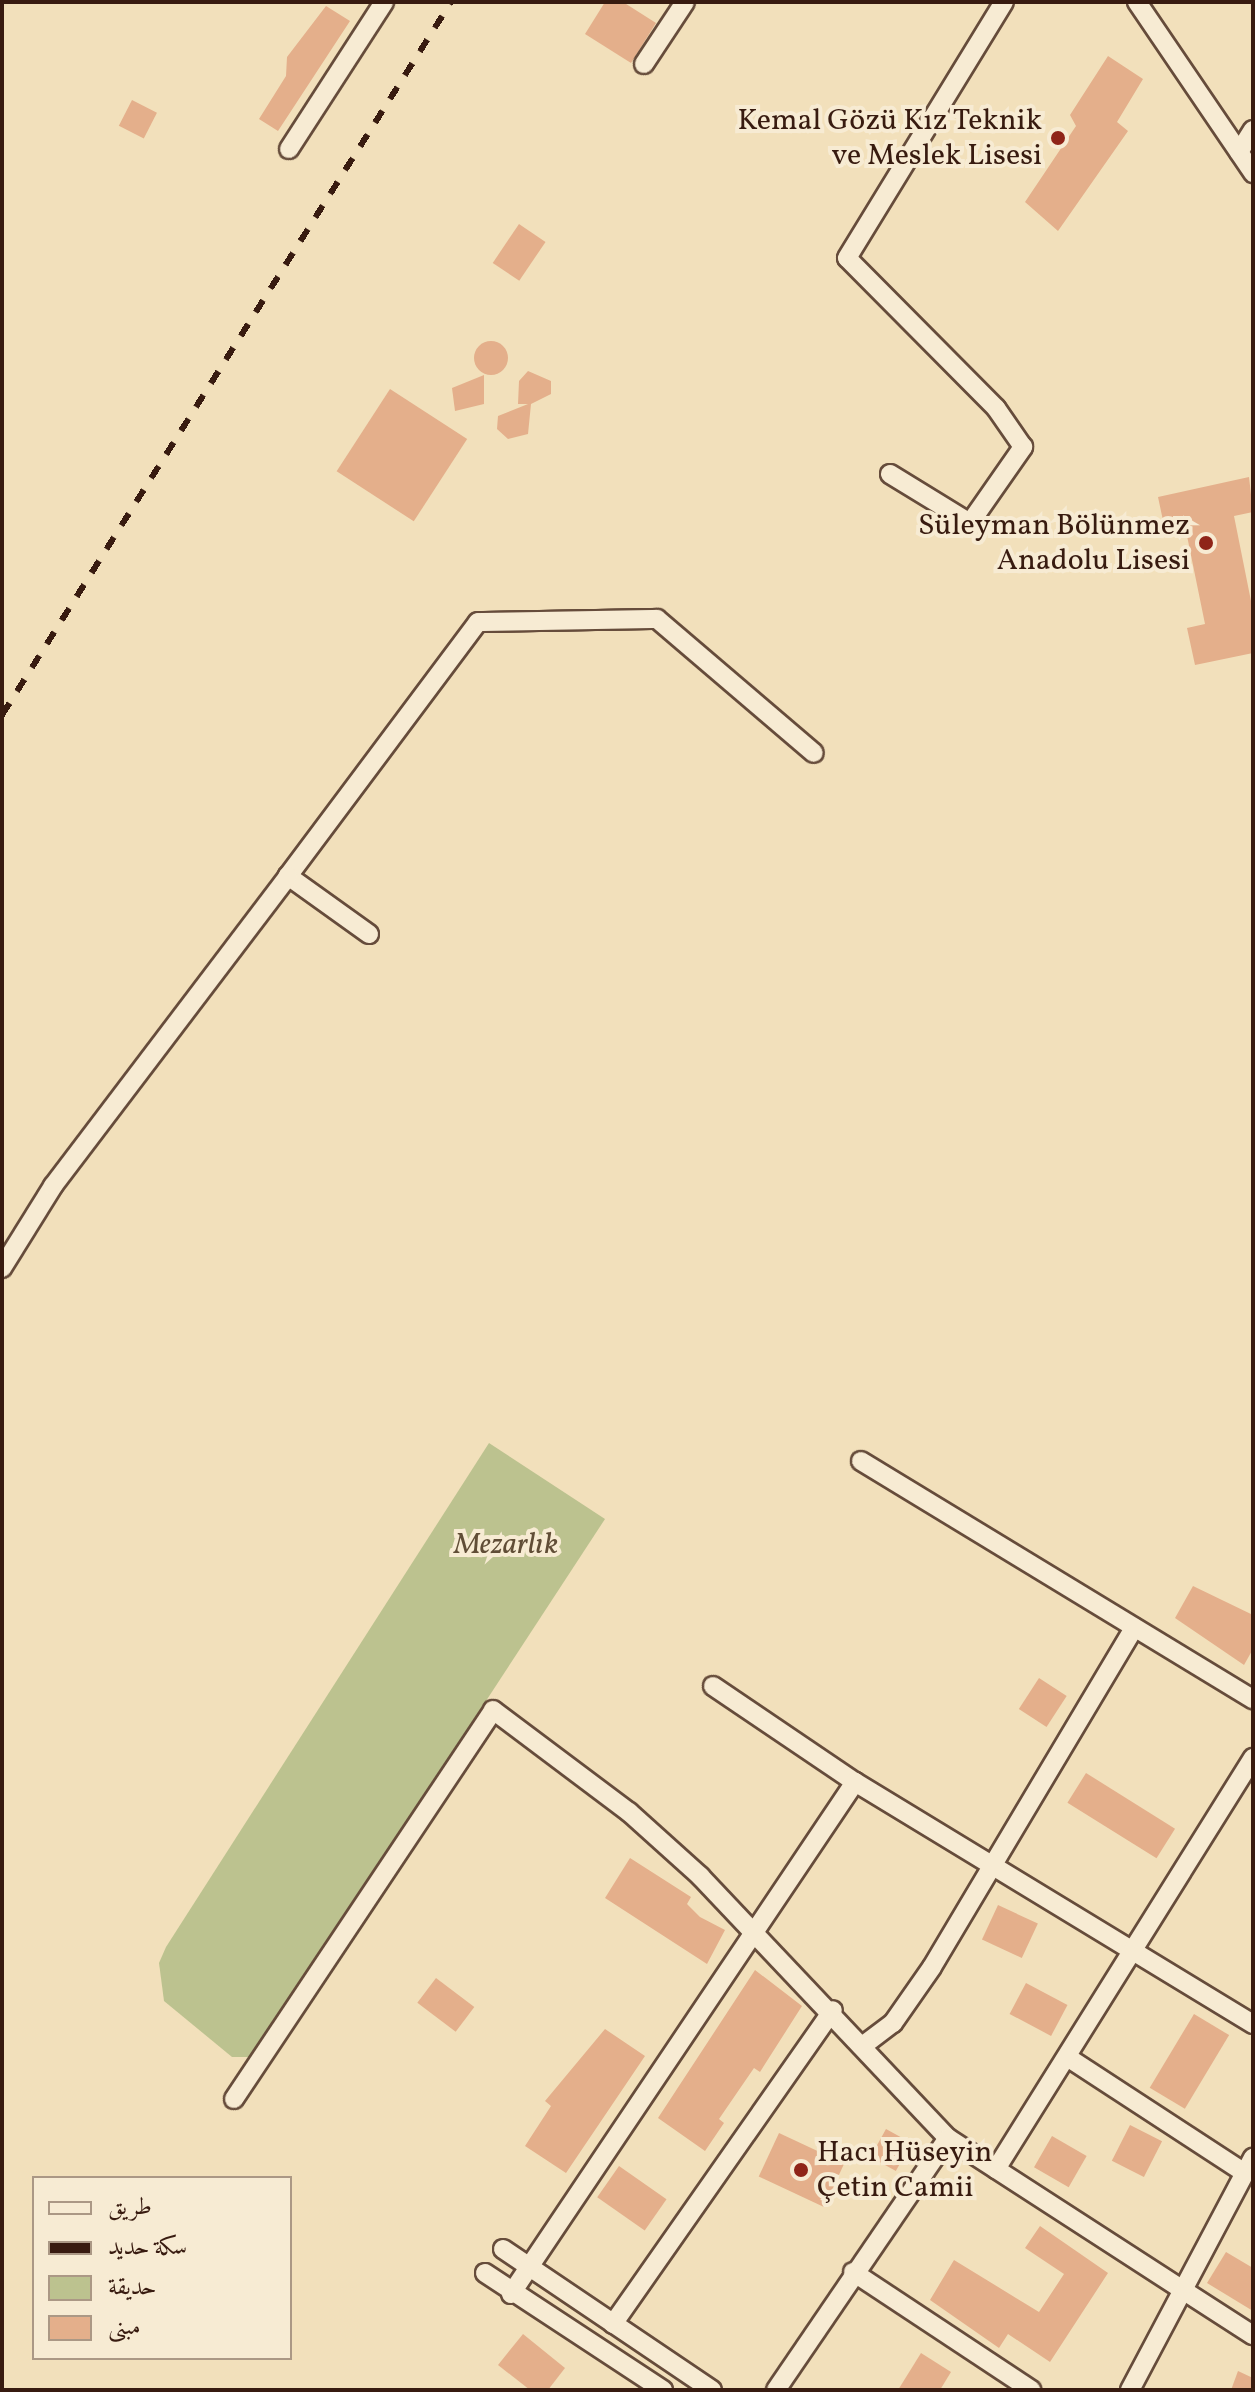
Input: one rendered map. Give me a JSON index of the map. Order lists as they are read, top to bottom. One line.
{"parks":["Mezarlık"],"places":["Kemal Gözü Kız Teknik ve Meslek Lisesi","Süleyman Bölünmez Anadolu Lisesi","Hacı Hüseyin Çetin Camii"],"legend":["طريق","سكة حديد","حديقة","مبنى"]}
